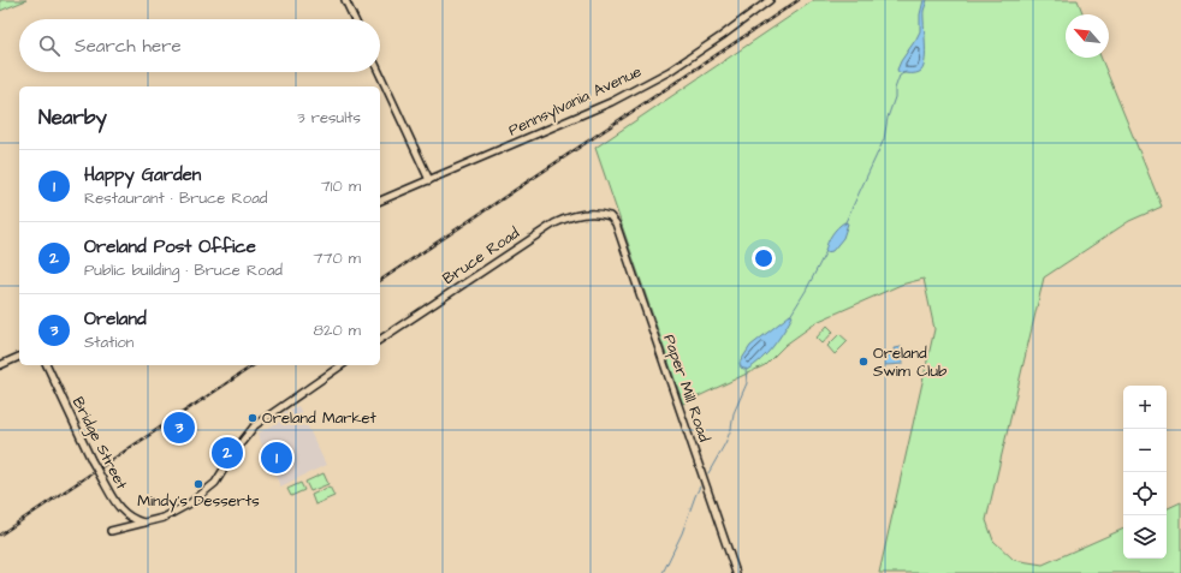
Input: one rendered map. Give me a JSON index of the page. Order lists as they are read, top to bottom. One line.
{"streets":{"street":["Pennsylvania Avenue","Bruce Road","Paper Mill Road","Bridge Street"]},"crossings":[["Bruce Road","Paper Mill Road"]],"places":["Oreland Swim Club","Oreland Market","Mindy's Desserts"],"north":"top left","page":{"search":"Search here","heading":["Nearby","3 results"],"list":[{"mark":"1","name":"Happy Garden","note":"Restaurant · Bruce Road","value":"710 m"},{"mark":"2","name":"Oreland Post Office","note":"Public building · Bruce Road","value":"770 m"},{"mark":"3","name":"Oreland","note":"Station","value":"820 m"}],"map_buttons":["+","−"],"pins":["3","2","1"]}}
